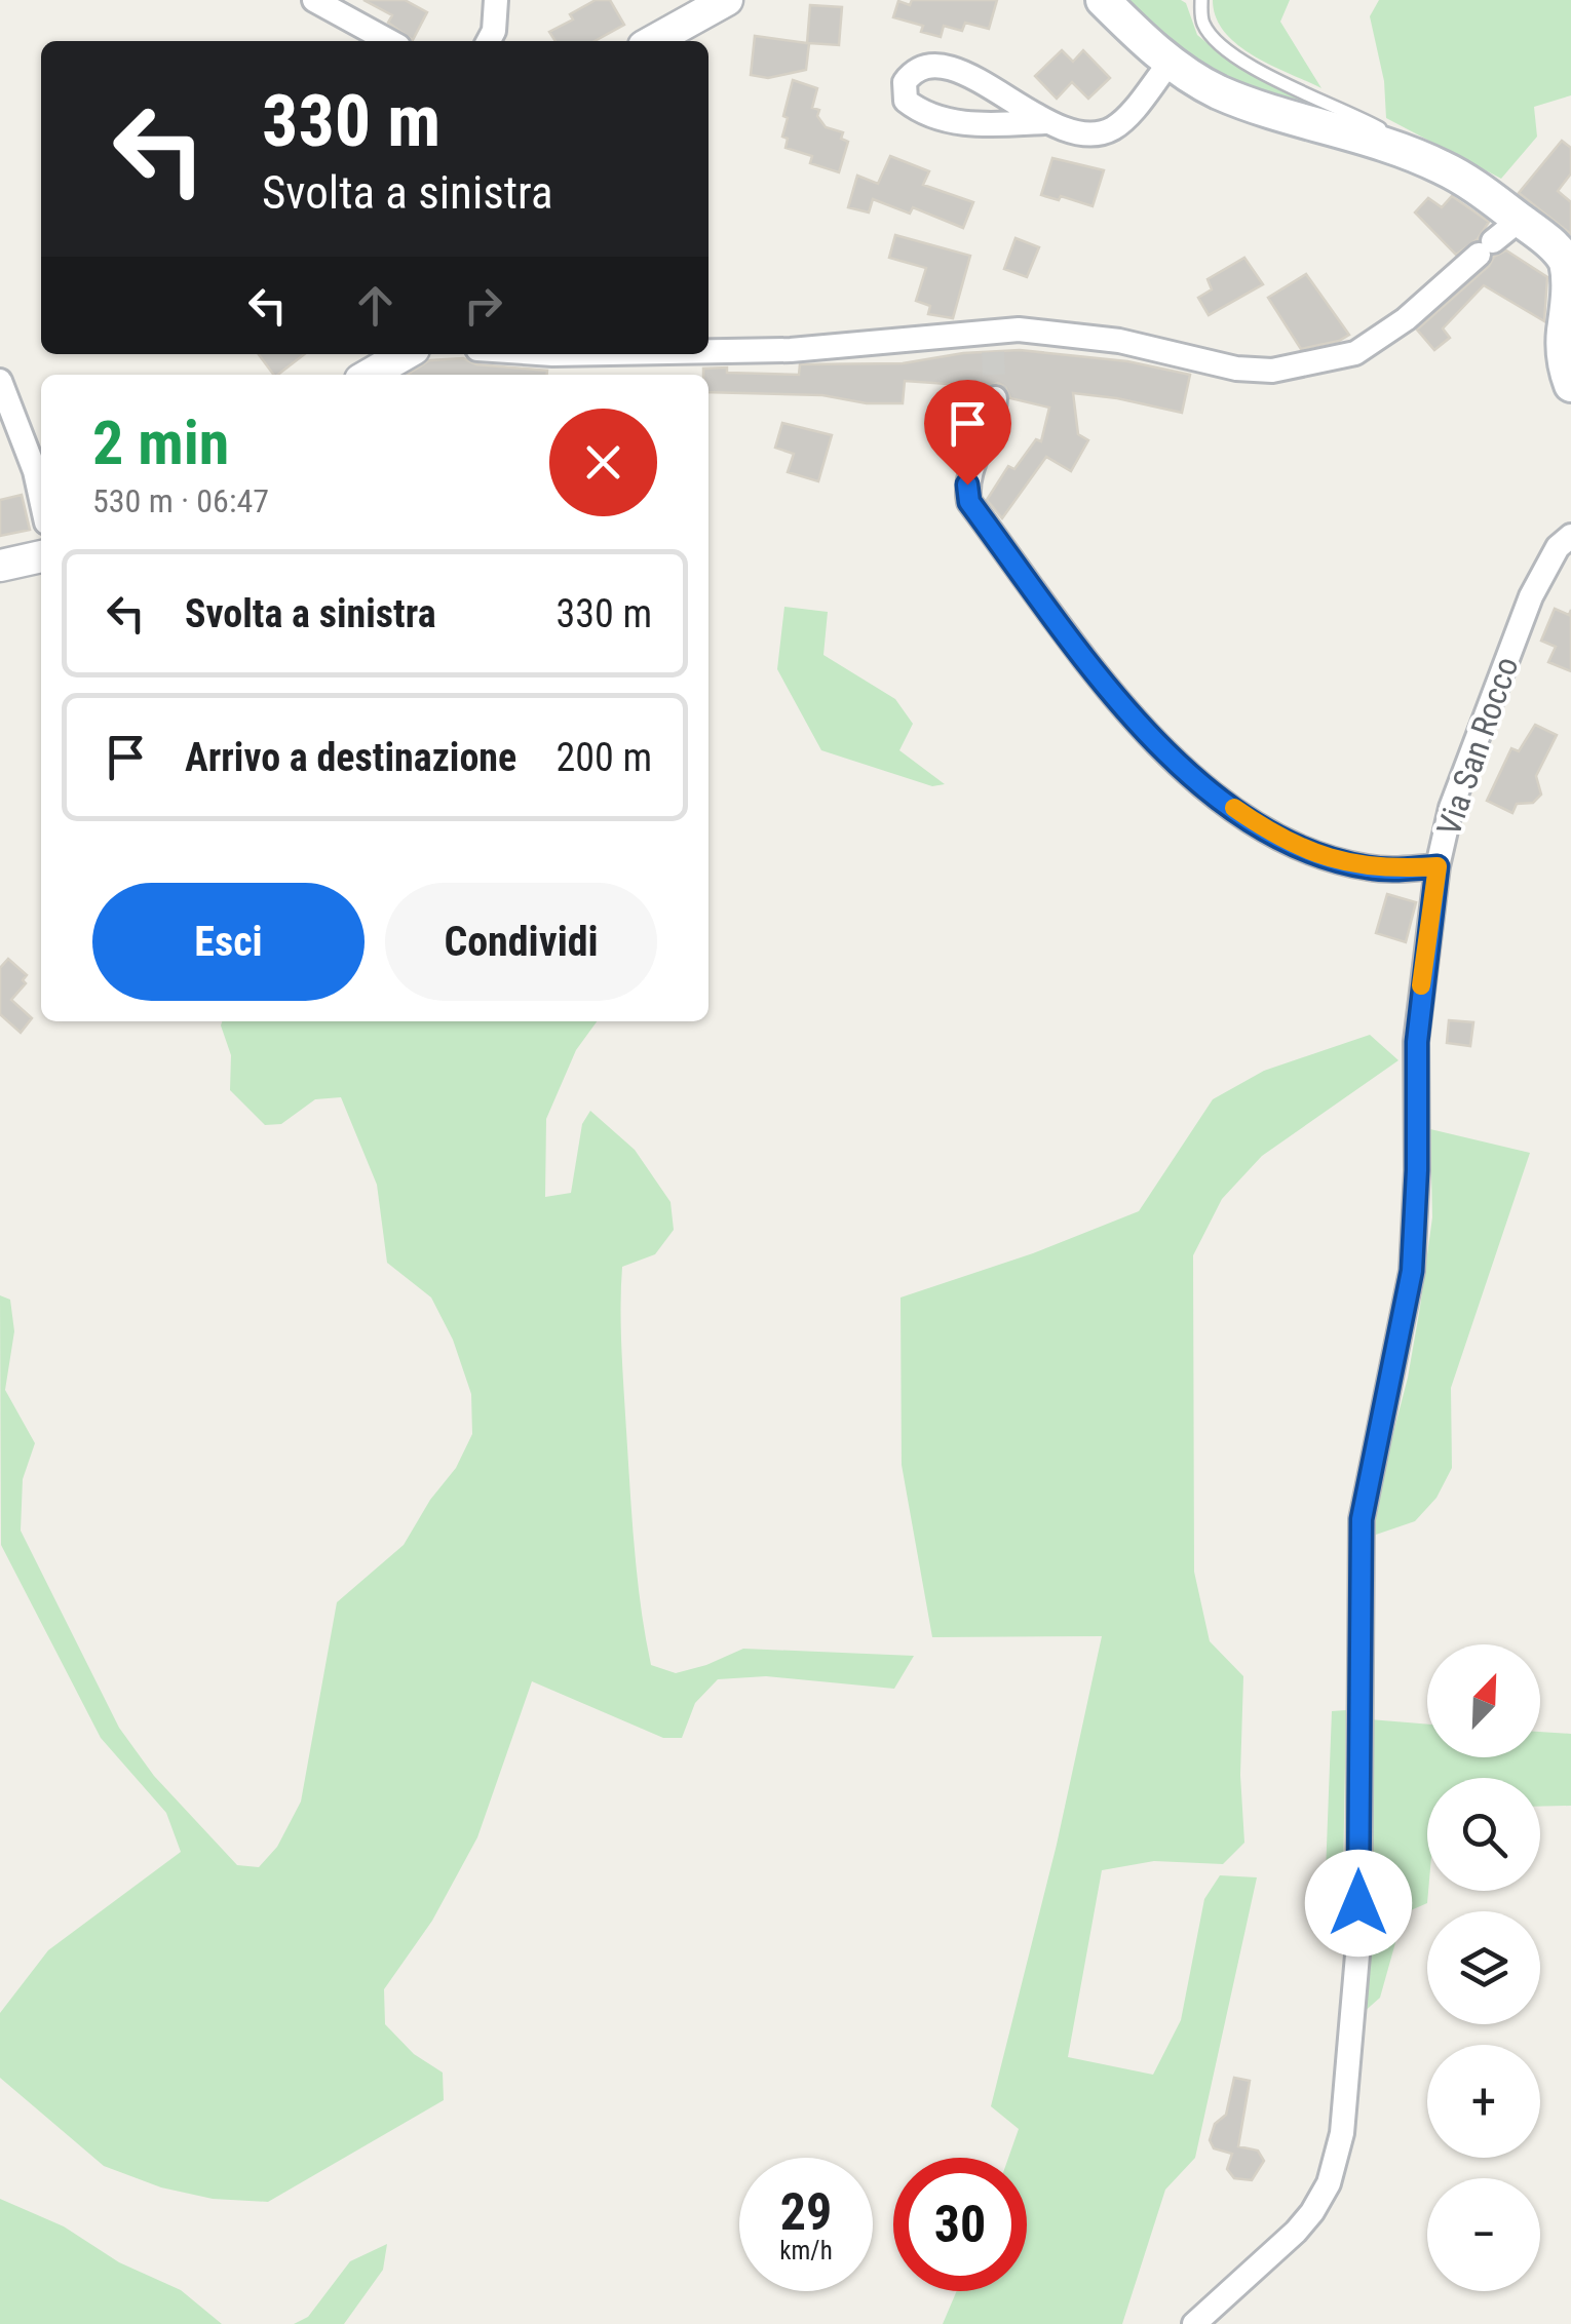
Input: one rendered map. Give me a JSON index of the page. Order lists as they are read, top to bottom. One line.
{"streets":{"street":["Via San Rocco"]},"north":"top right","page":{"turn":["330 m","Svolta a sinistra"],"heading":["2 min","530 m · 06:47"],"list":[{"name":"Svolta a sinistra","value":"330 m"},{"name":"Arrivo a destinazione","value":"200 m"}],"buttons":["Esci","Condividi"],"map_buttons":["+","−"],"speed":"29 km/h","limit":"30"}}
